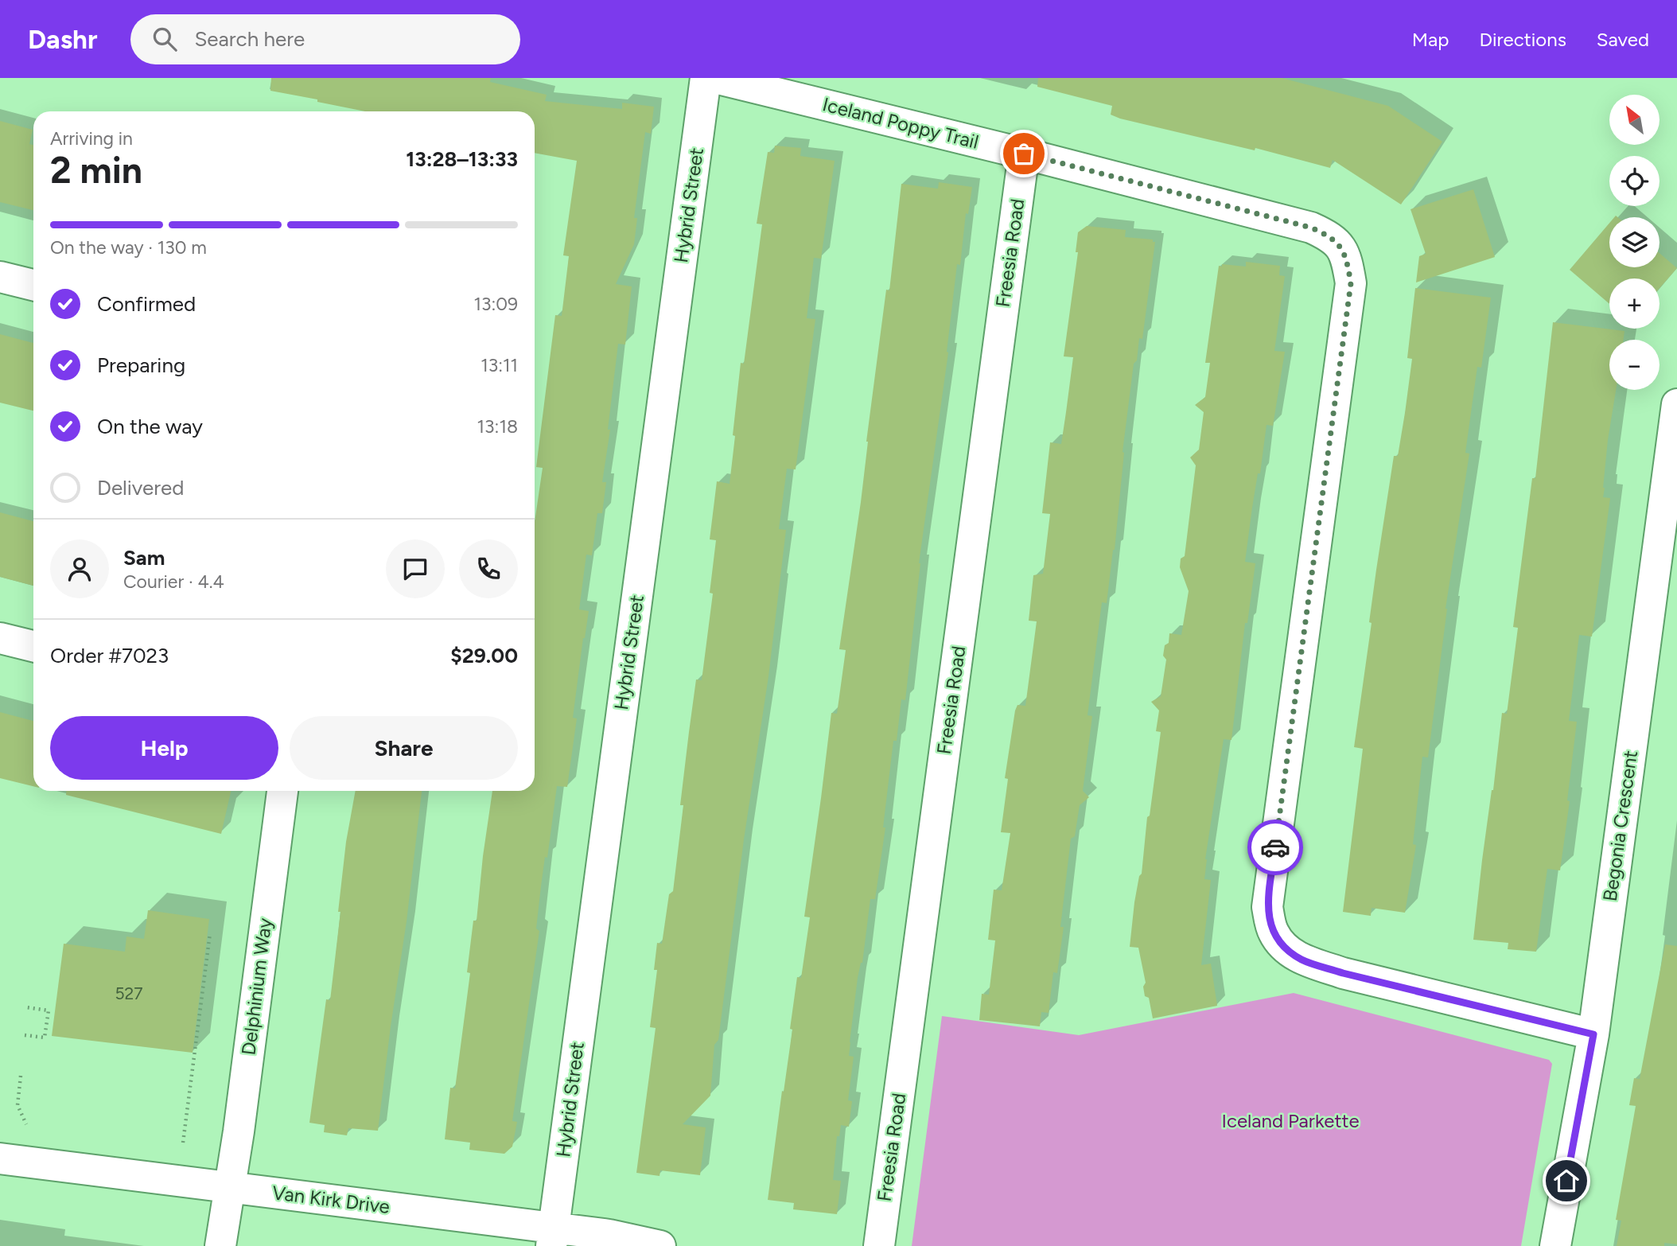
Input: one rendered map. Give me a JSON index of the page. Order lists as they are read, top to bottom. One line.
{"streets":{"street":["Iceland Poppy Trail","Hybrid Street","Freesia Road","Begonia Crescent","Delphinium Way","Van Kirk Drive"]},"crossings":[["Iceland Poppy Trail","Freesia Road"],["Iceland Poppy Trail","Begonia Crescent"],["Hybrid Street","Van Kirk Drive"],["Delphinium Way","Van Kirk Drive"]],"parks":["Iceland Parkette"],"house_numbers":["527"],"north":"top left","page":{"header":"Dashr","search":"Search here","nav":["Map","Directions","Saved"],"map_buttons":["+","−"],"heading":["2 min","Arriving in","13:28–13:33"],"panel":["Sam","Courier · 4.4","Order #7023","$29.00"],"bar":"On the way · 130 m","list":[["Confirmed","13:09"],["Preparing","13:11"],["On the way","13:18"],"Delivered"],"buttons":["Help","Share"]}}
